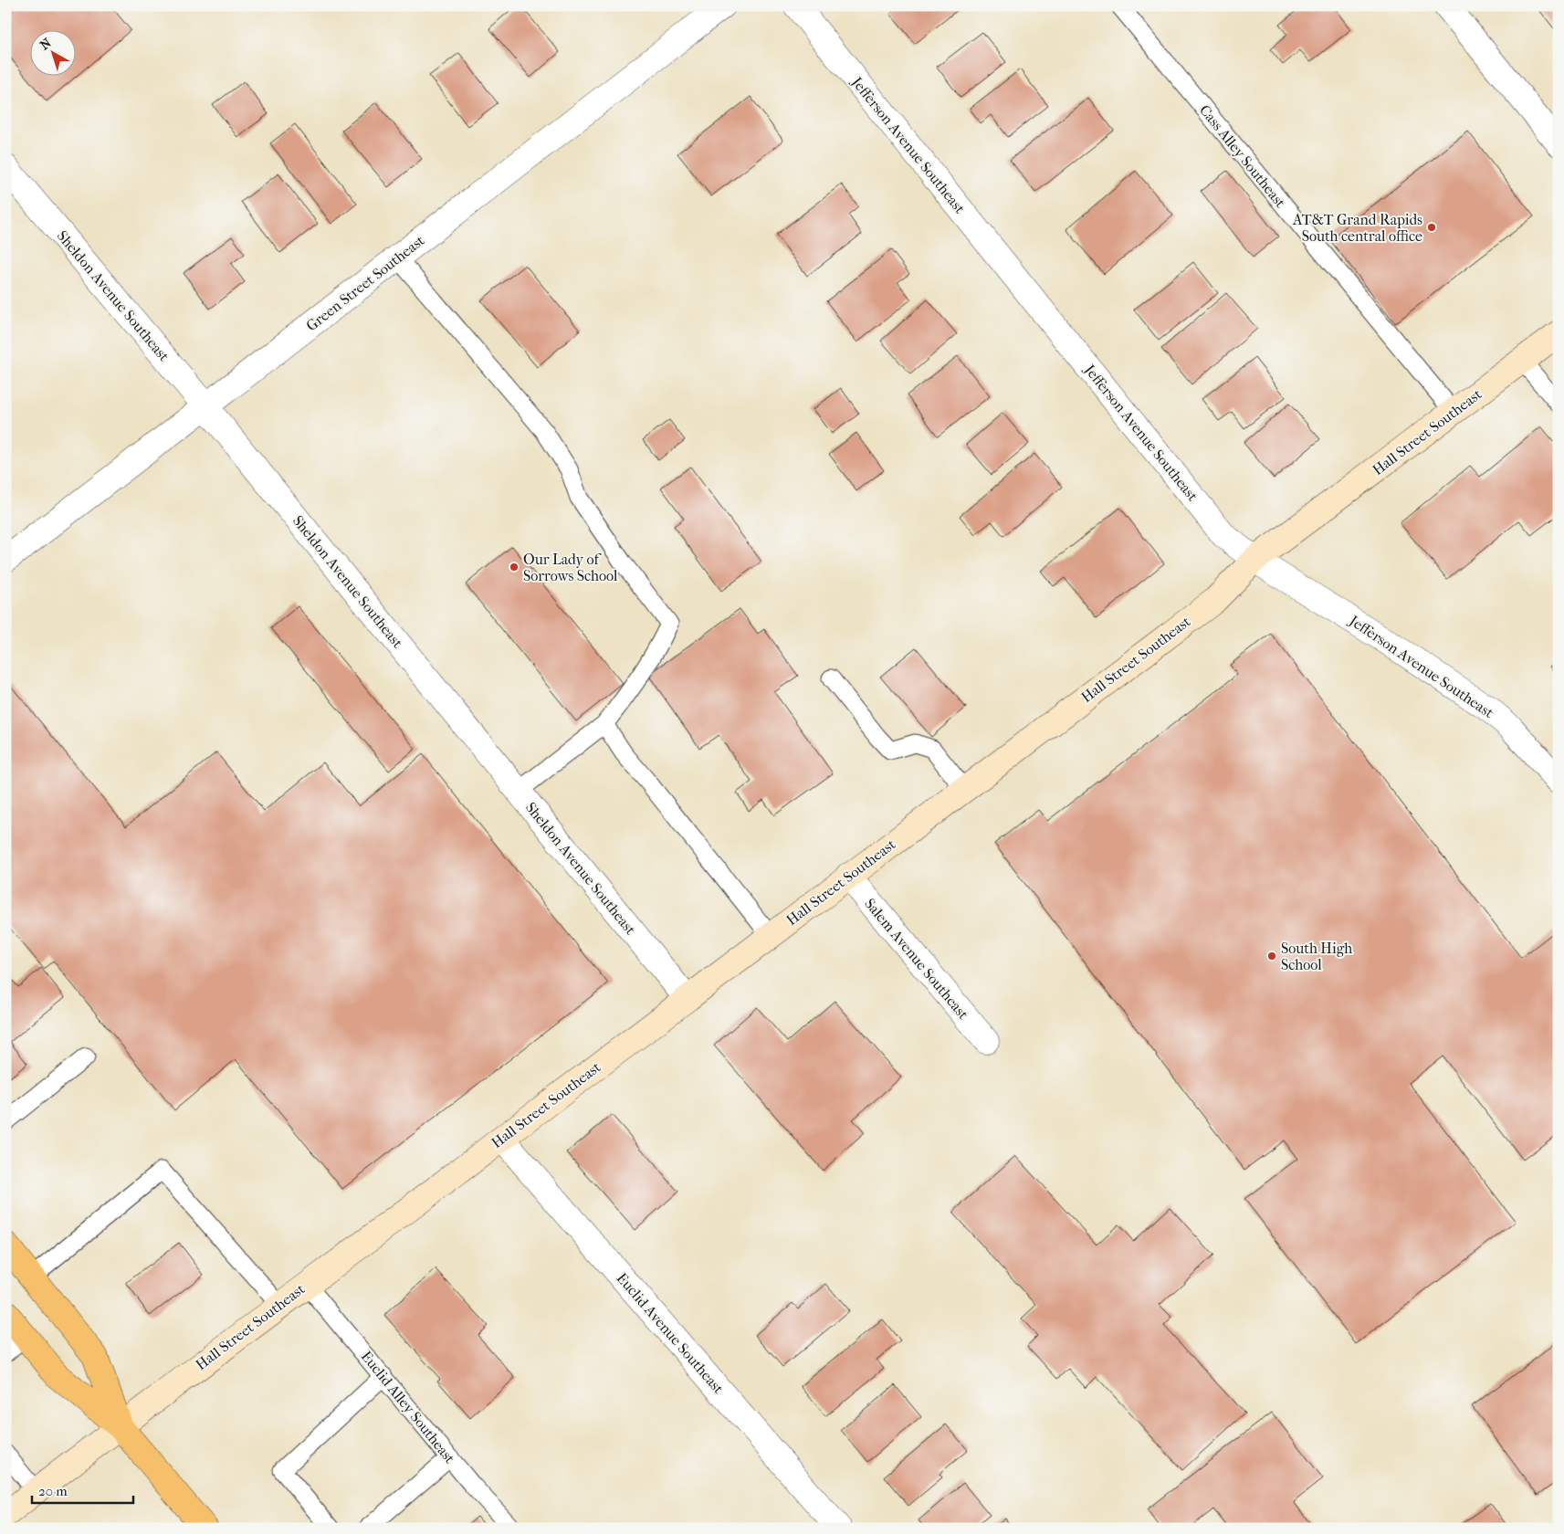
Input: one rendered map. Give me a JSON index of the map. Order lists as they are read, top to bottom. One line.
{"streets":{"main road":["Hall Street Southeast"],"street":["Jefferson Avenue Southeast","Green Street Southeast","Sheldon Avenue Southeast","Salem Avenue Southeast","Euclid Avenue Southeast"],"lane":["Cass Alley Southeast","Euclid Alley Southeast"]},"crossings":[["Jefferson Avenue Southeast","Hall Street Southeast"],["Cass Alley Southeast","Hall Street Southeast"],["Green Street Southeast","Sheldon Avenue Southeast"],["Sheldon Avenue Southeast","Hall Street Southeast"],["Hall Street Southeast","Salem Avenue Southeast"],["Hall Street Southeast","Euclid Avenue Southeast"],["Hall Street Southeast","Euclid Alley Southeast"]],"places":["AT&T Grand Rapids South central office","Our Lady of Sorrows School","South High School"],"scale_bar":"20 m","north":"top left"}
